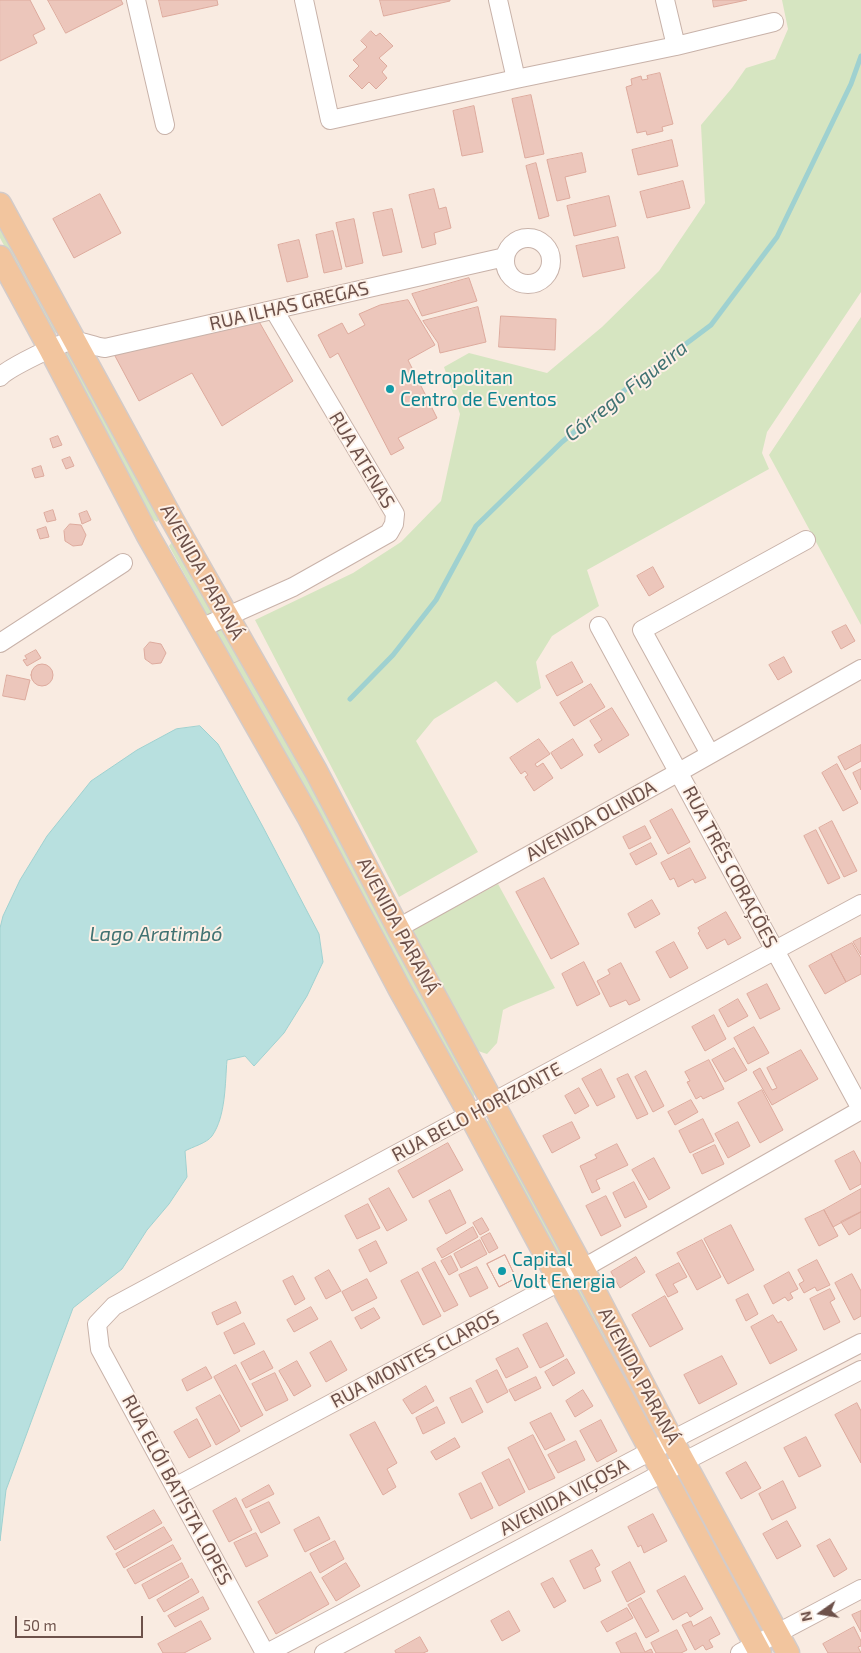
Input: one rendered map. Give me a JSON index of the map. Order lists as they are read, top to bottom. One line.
{"streets":{"main road":["AVENIDA PARANÁ"],"street":["RUA ILHAS GREGAS","RUA ATENAS","AVENIDA OLINDA","RUA TRÊS CORAÇÕES","RUA BELO HORIZONTE","RUA MONTES CLAROS","RUA ELÓI BATISTA LOPES","AVENIDA VIÇOSA"]},"crossings":[["RUA ILHAS GREGAS","RUA ATENAS"],["RUA ILHAS GREGAS","AVENIDA PARANÁ"],["RUA ATENAS","AVENIDA PARANÁ"],["AVENIDA PARANÁ","AVENIDA OLINDA"],["AVENIDA PARANÁ","RUA BELO HORIZONTE"],["AVENIDA PARANÁ","RUA MONTES CLAROS"],["AVENIDA PARANÁ","AVENIDA VIÇOSA"],["AVENIDA OLINDA","RUA TRÊS CORAÇÕES"],["RUA TRÊS CORAÇÕES","RUA BELO HORIZONTE"],["RUA TRÊS CORAÇÕES","RUA MONTES CLAROS"],["RUA BELO HORIZONTE","RUA ELÓI BATISTA LOPES"],["RUA MONTES CLAROS","RUA ELÓI BATISTA LOPES"],["RUA ELÓI BATISTA LOPES","AVENIDA VIÇOSA"]],"water":["Córrego Figueira","Lago Aratimbó"],"places":["Metropolitan Centro de Eventos","Capital Volt Energia"],"scale_bar":"50 m","north":"left"}
